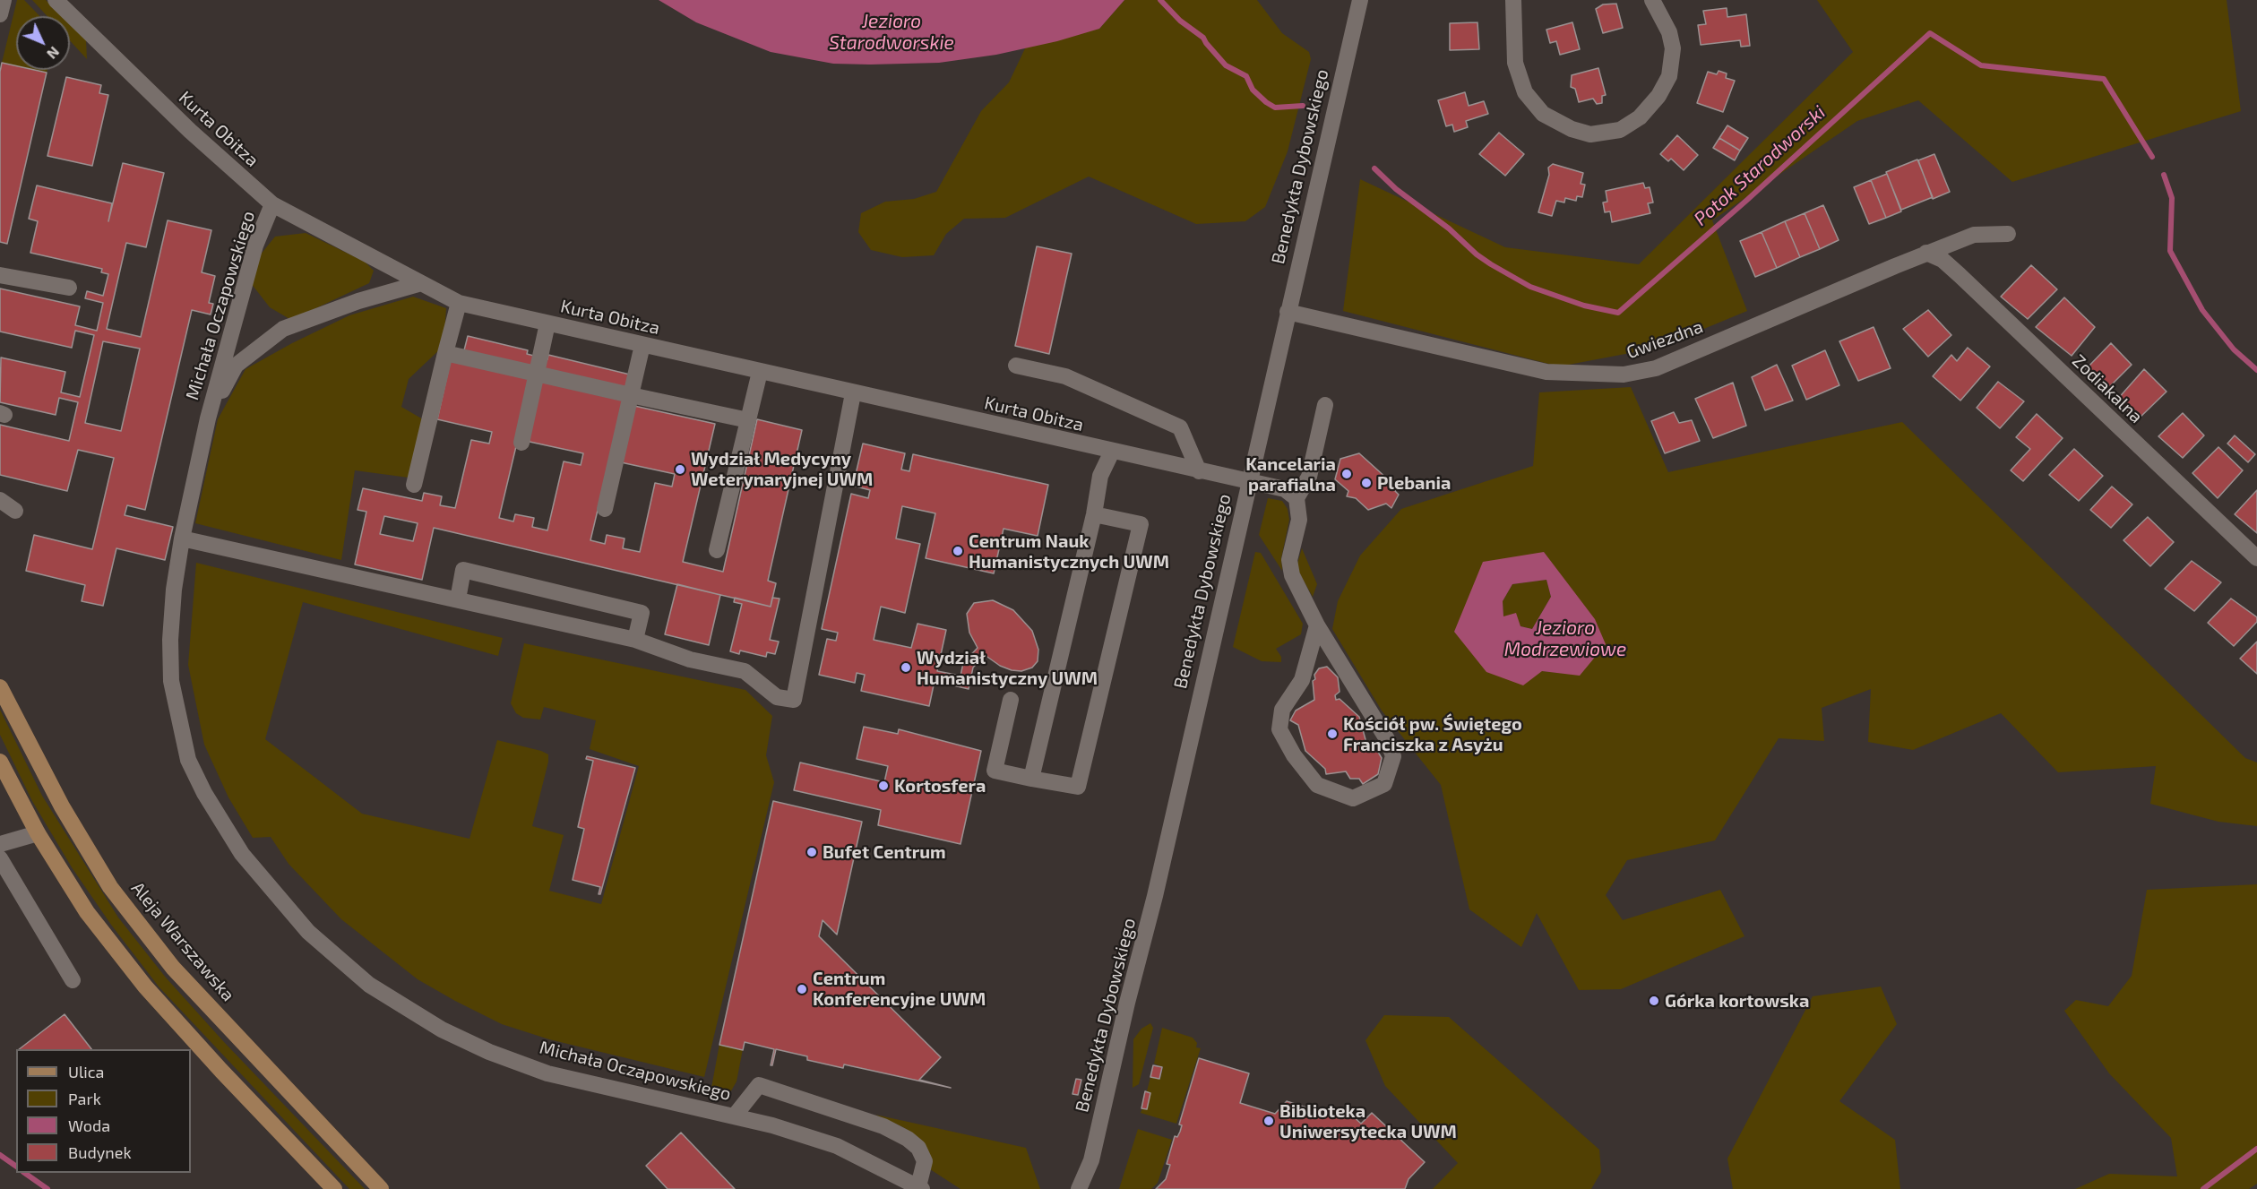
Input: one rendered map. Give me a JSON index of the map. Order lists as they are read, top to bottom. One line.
{"streets":{"main road":["Aleja Warszawska"],"street":["Kurta Obitza","Benedykta Dybowskiego","Michała Oczapowskiego","Gwiezdna","Zodiakalna"]},"crossings":[["Kurta Obitza","Benedykta Dybowskiego"],["Kurta Obitza","Michała Oczapowskiego"],["Benedykta Dybowskiego","Gwiezdna"],["Gwiezdna","Zodiakalna"]],"water":["Jezioro Starodworskie","Potok Starodworski","Jezioro Modrzewiowe"],"places":["Wydział Medycyny Weterynaryjnej UWM","Kancelaria parafialna","Plebania","Centrum Nauk Humanistycznych UWM","Wydział Humanistyczny UWM","Kościół pw. Świętego Franciszka z Asyżu","Kortosfera","Bufet Centrum","Centrum Konferencyjne UWM","Górka kortowska","Biblioteka Uniwersytecka UWM"],"legend":["Ulica","Park","Woda","Budynek"],"north":"bottom right"}
